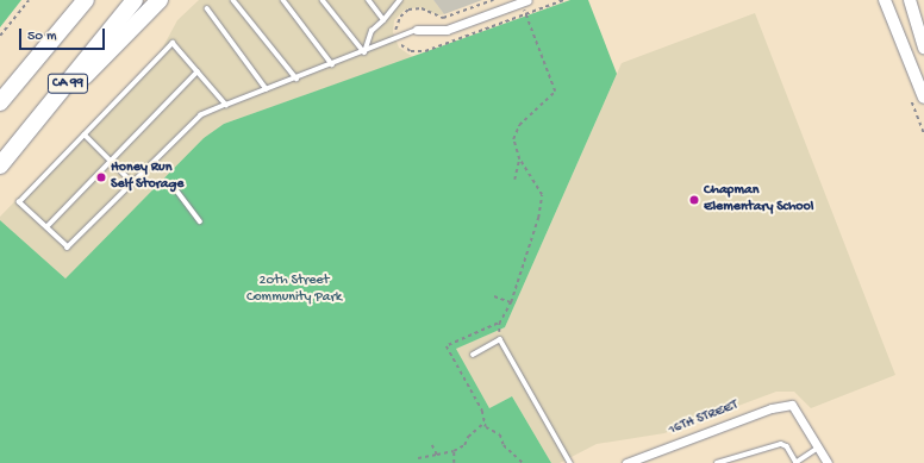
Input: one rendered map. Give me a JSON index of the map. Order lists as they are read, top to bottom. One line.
{"streets":{"highway":["CA 99"],"street":["16TH STREET"]},"parks":["20th Street Community Park"],"places":["Honey Run Self Storage","Chapman Elementary School"],"scale_bar":"50 m"}
